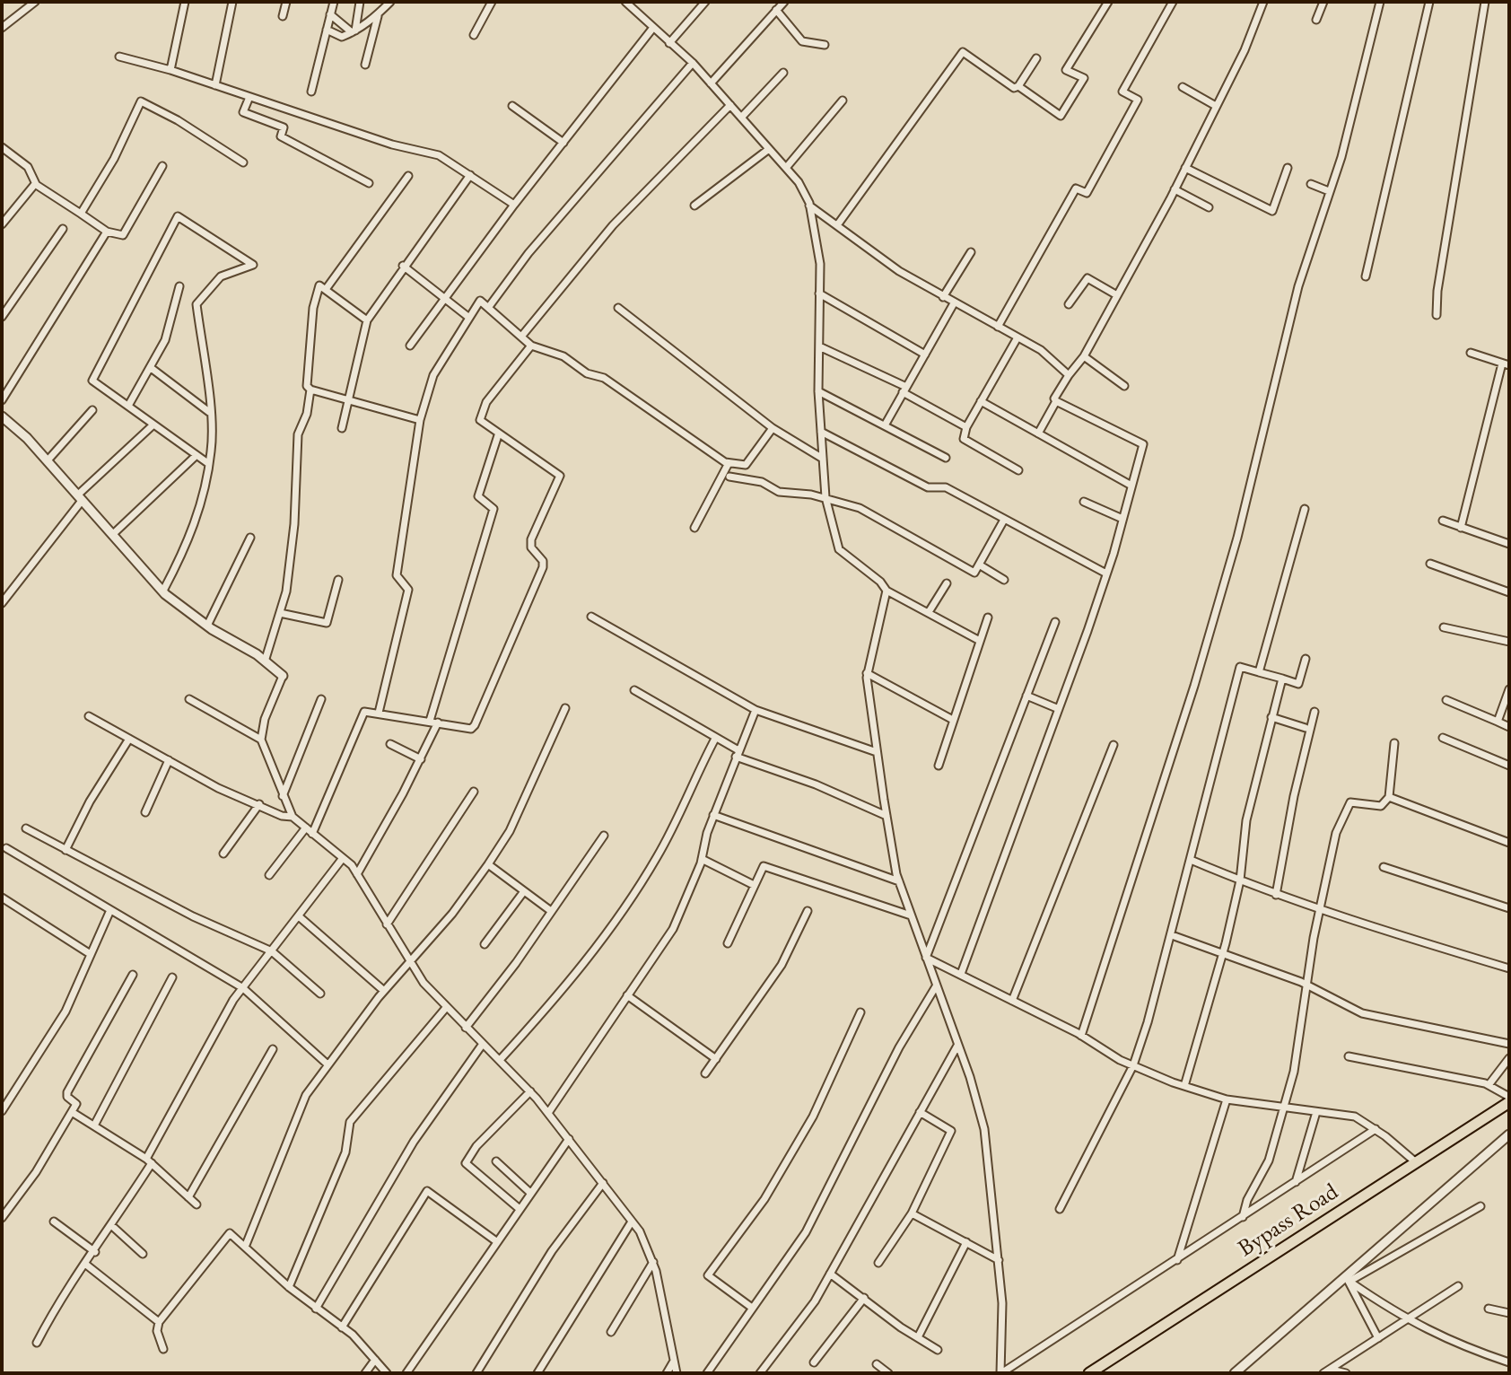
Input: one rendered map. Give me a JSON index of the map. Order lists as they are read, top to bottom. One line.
{"streets":{"main road":["Bypass Road"]}}
